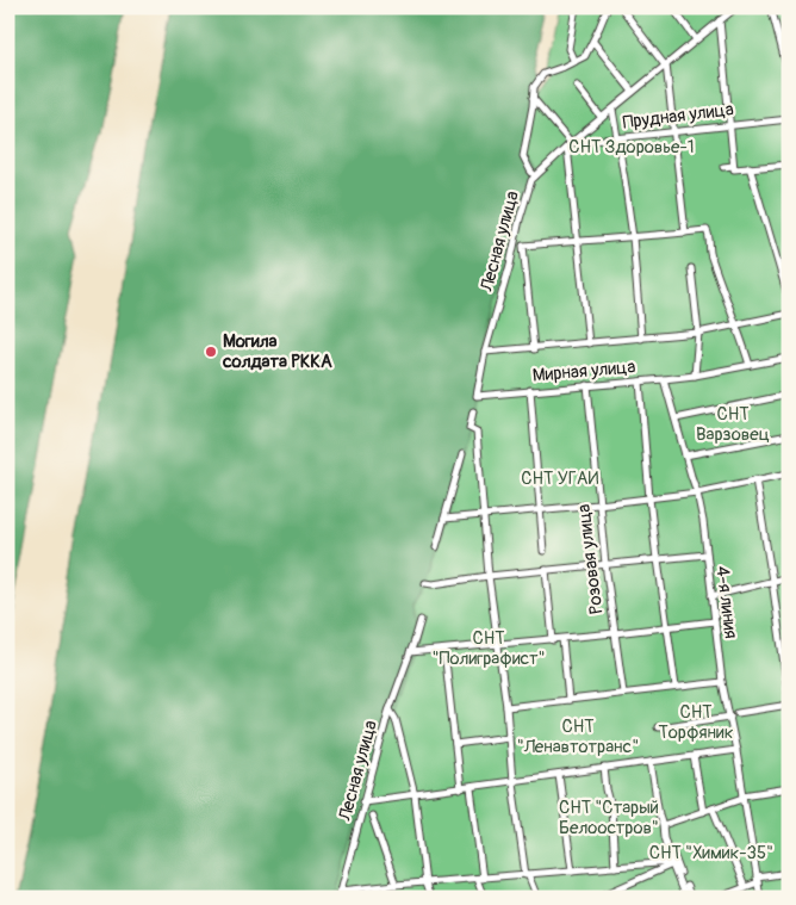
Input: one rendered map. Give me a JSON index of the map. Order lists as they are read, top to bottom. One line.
{"streets":{"street":["Прудная улица","Лесная улица","Мирная улица","Розовая улица","4-я линия"]},"crossings":[["Прудная улица","Лесная улица"],["Лесная улица","Мирная улица"],["Мирная улица","Розовая улица"],["Мирная улица","4-я линия"]],"parks":["СНТ Здоровье-1","СНТ Варзовец","СНТ УГАИ","СНТ \"Полиграфист\"","СНТ Торфяник","СНТ \"Ленавтотранс\"","СНТ \"Старый Белоостров\"","СНТ \"Химик-35\""],"places":["Могила солдата РККА"]}
